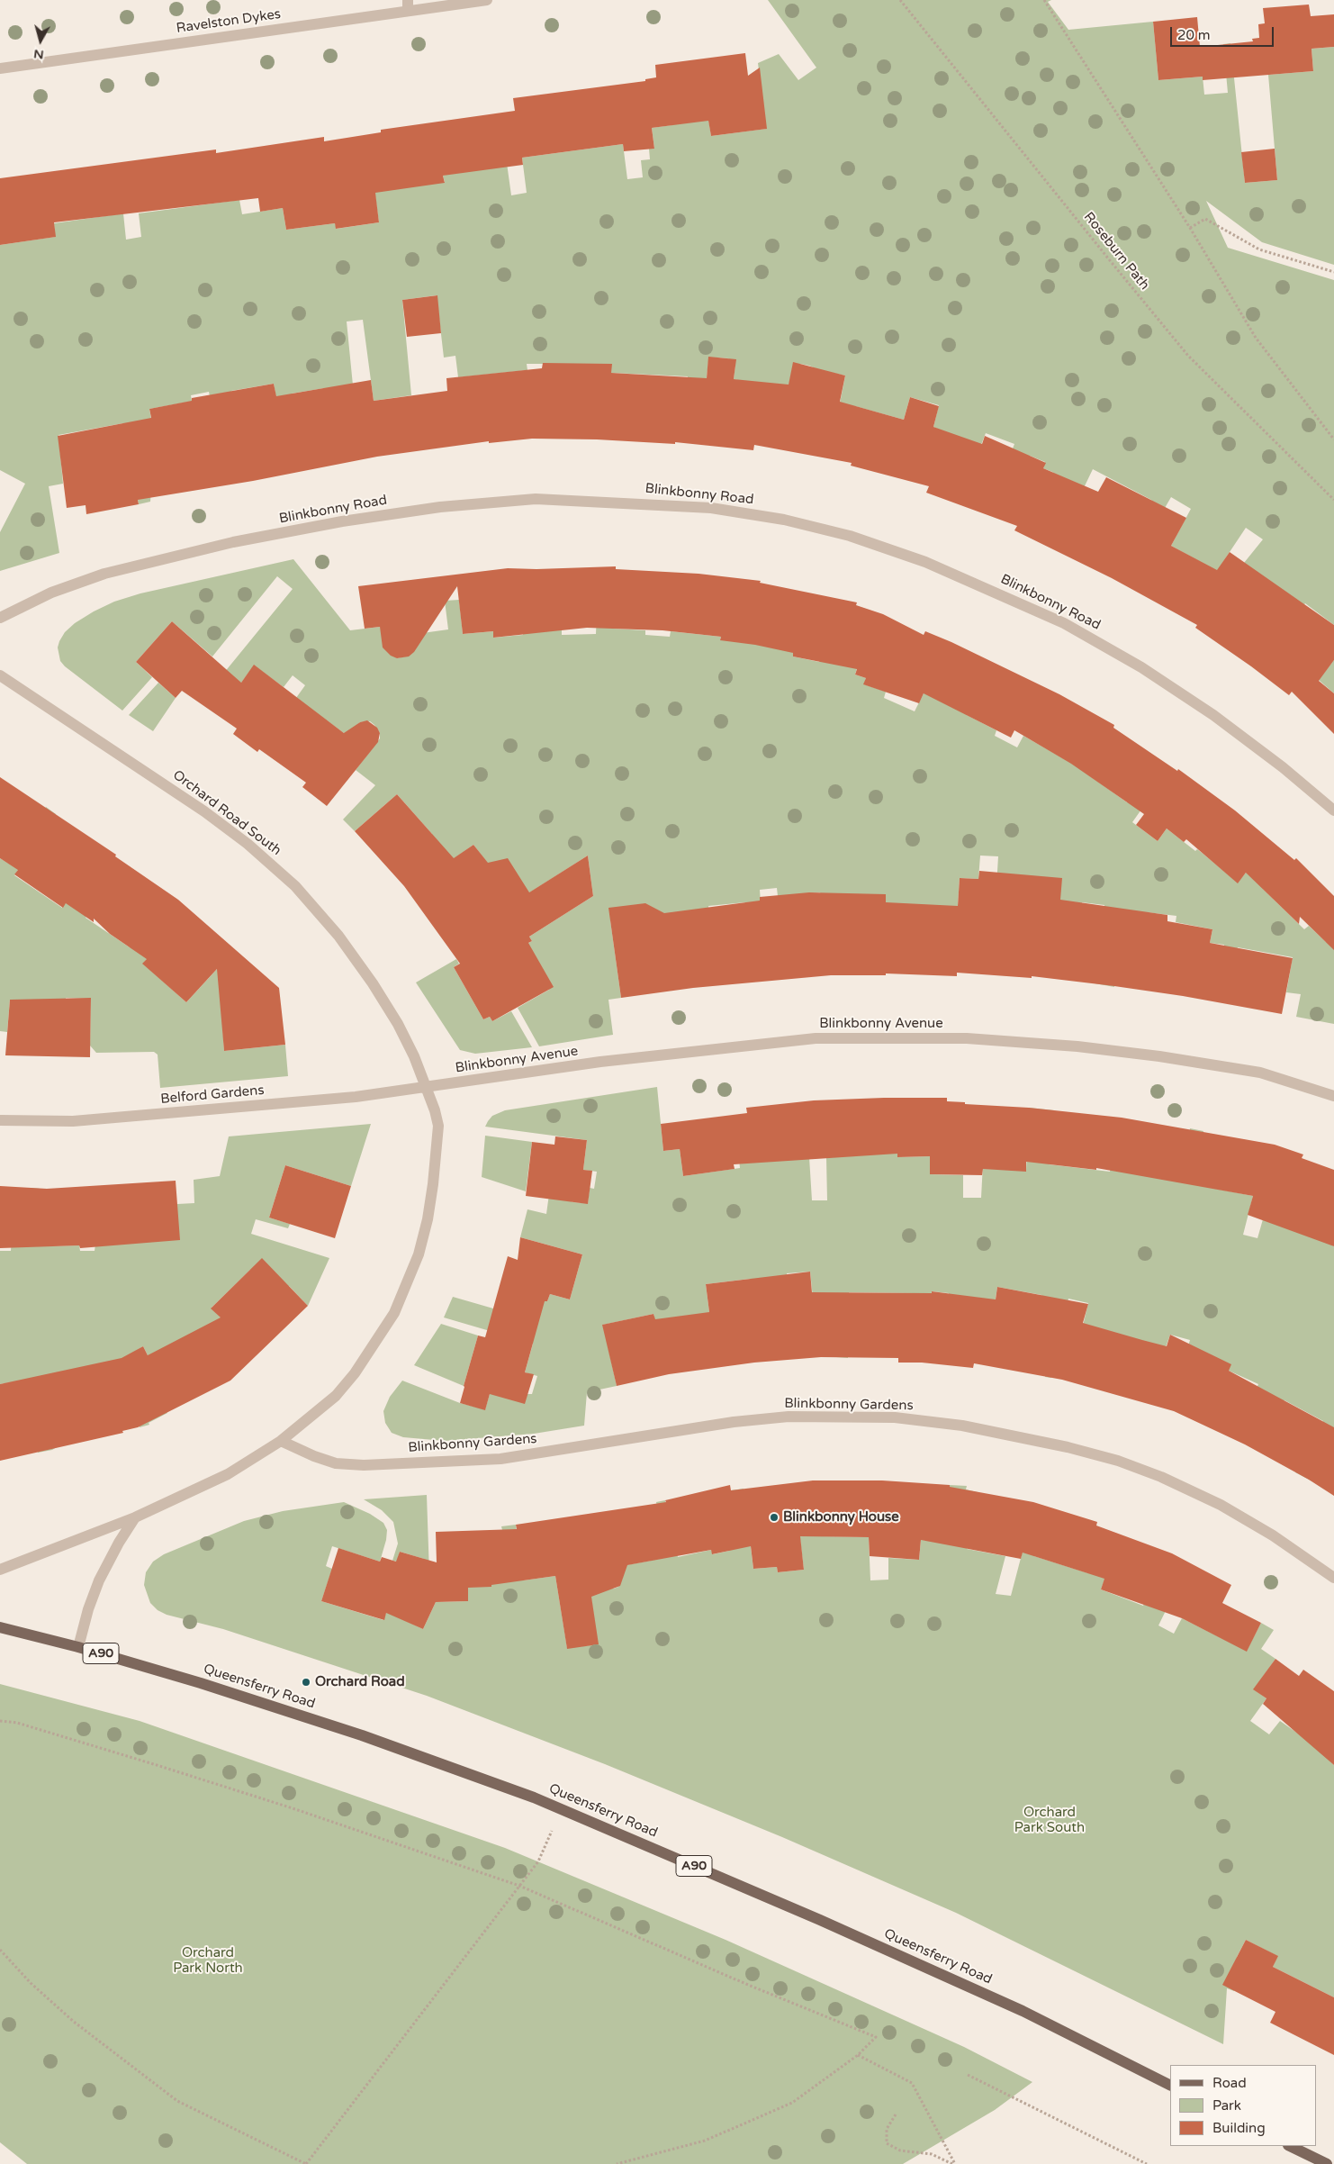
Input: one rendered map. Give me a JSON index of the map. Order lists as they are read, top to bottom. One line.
{"streets":{"main road":["A90","Queensferry Road"],"street":["Ravelston Dykes","Blinkbonny Road","Orchard Road South","Blinkbonny Avenue","Belford Gardens","Blinkbonny Gardens"],"path":["Roseburn Path"]},"crossings":[["Orchard Road South","Blinkbonny Avenue"],["Orchard Road South","Belford Gardens"],["Orchard Road South","Blinkbonny Gardens"],["Blinkbonny Avenue","Belford Gardens"]],"parks":["Orchard Park South","Orchard Park North"],"places":["Blinkbonny House","Orchard Road"],"legend":["Road","Park","Building"],"scale_bar":"20 m","north":"bottom"}
